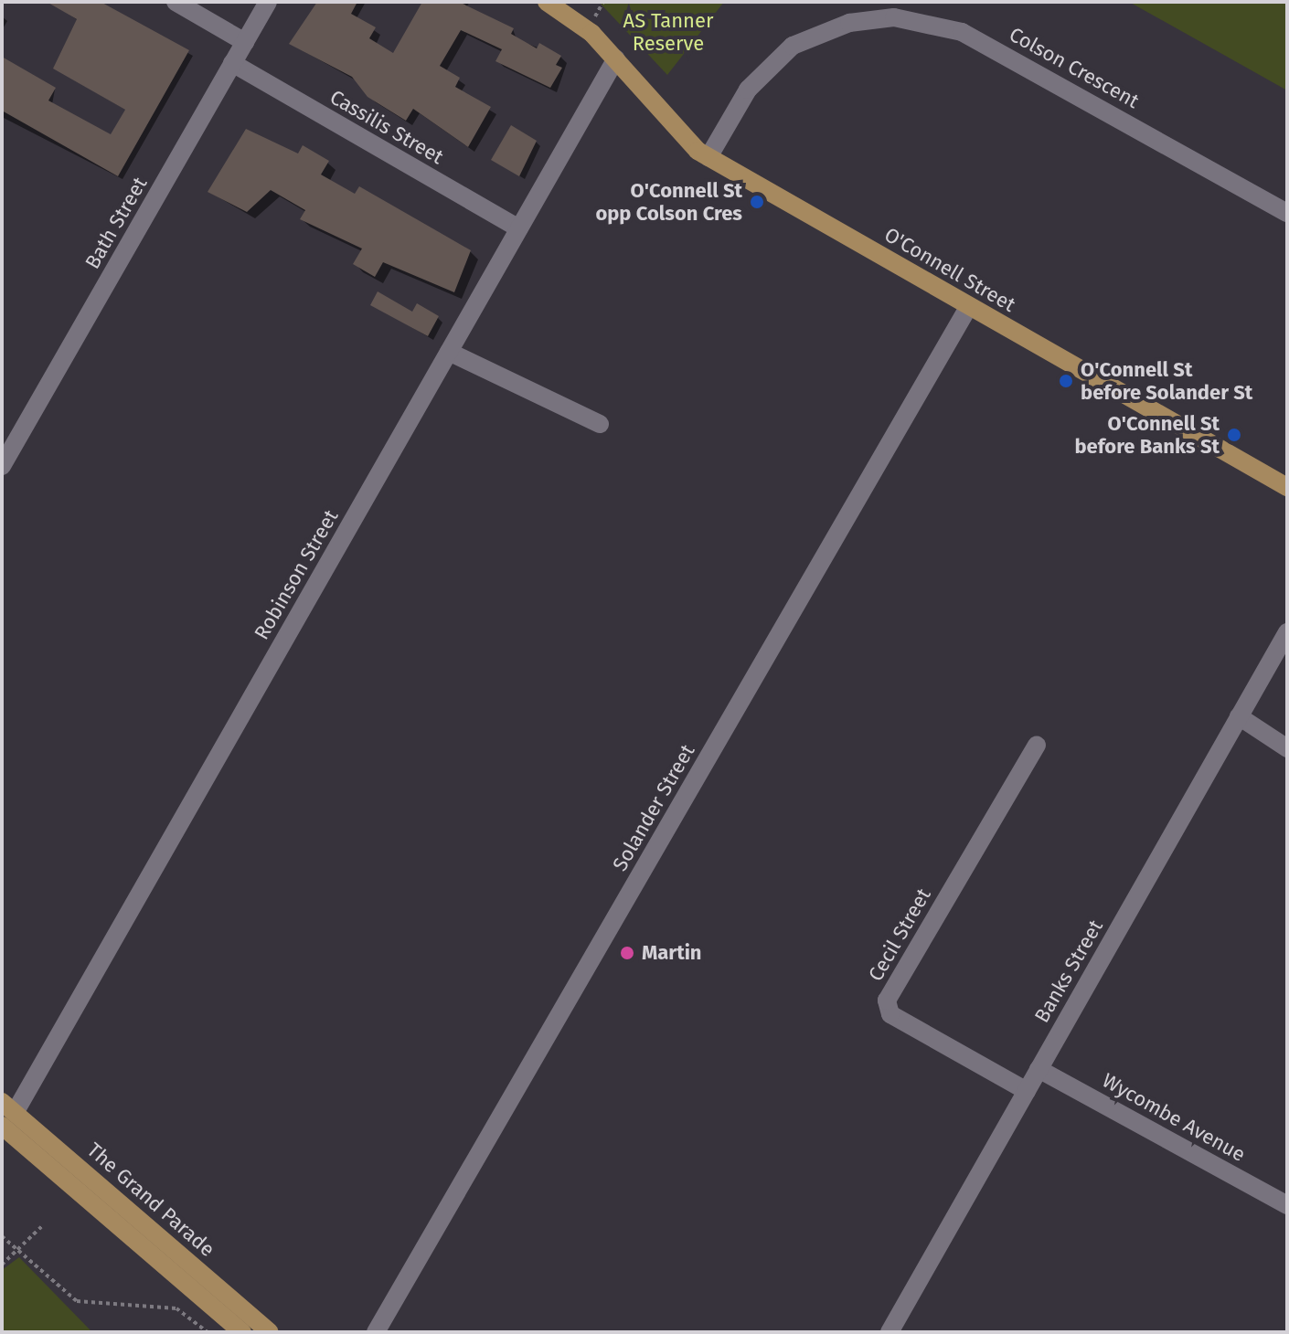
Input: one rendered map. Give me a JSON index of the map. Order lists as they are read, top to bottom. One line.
{"streets":{"main road":["O'Connell Street","The Grand Parade"],"street":["Colson Crescent","Cassilis Street","Bath Street","Robinson Street","Solander Street","Cecil Street","Banks Street","Wycombe Avenue"]},"crossings":[["Colson Crescent","O'Connell Street"],["Cassilis Street","Bath Street"],["Cassilis Street","Robinson Street"],["O'Connell Street","Robinson Street"],["O'Connell Street","Solander Street"],["Robinson Street","The Grand Parade"],["Cecil Street","Banks Street"],["Banks Street","Wycombe Avenue"]],"parks":["AS Tanner Reserve"],"places":["O'Connell St opp Colson Cres","O'Connell St before Solander St","O'Connell St before Banks St","Martin"]}
